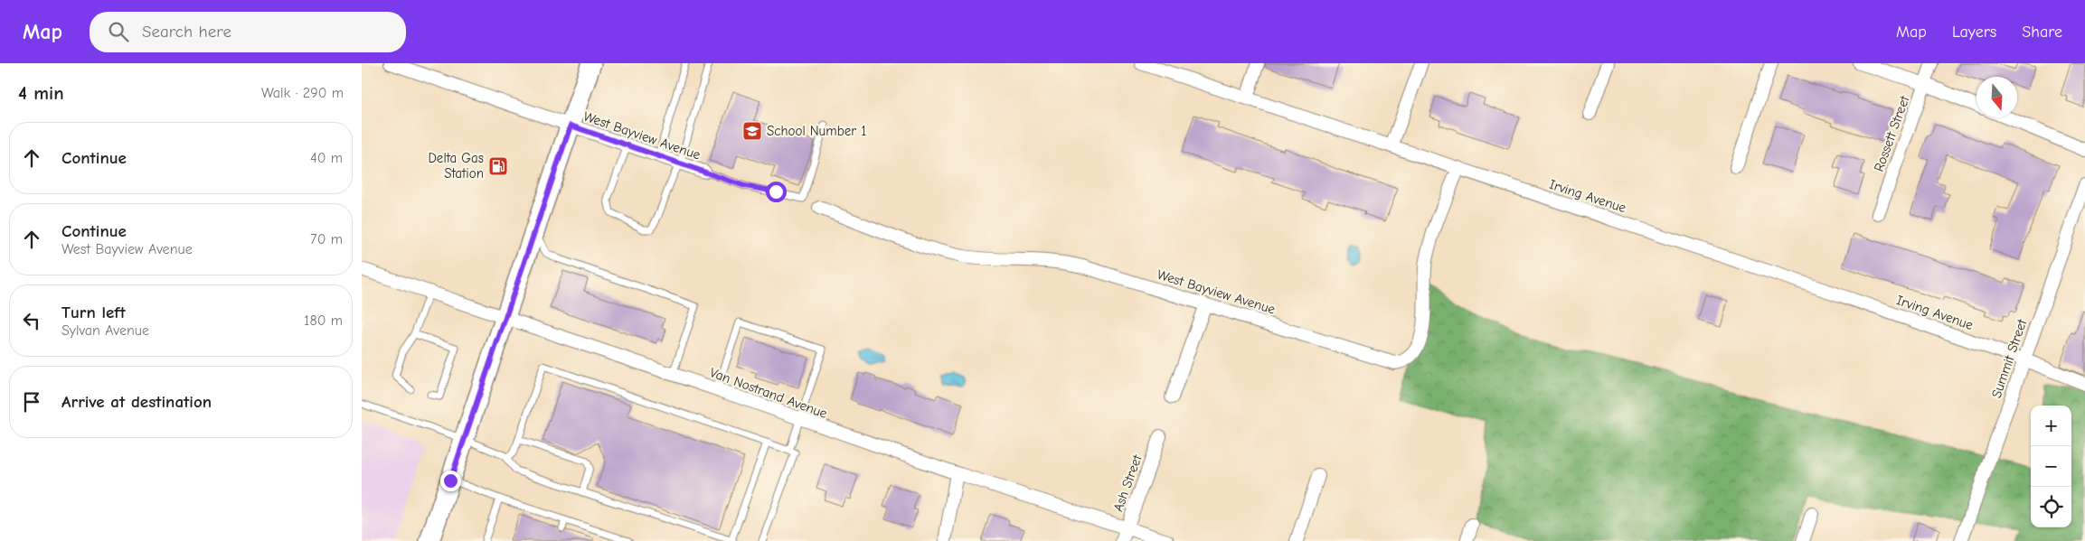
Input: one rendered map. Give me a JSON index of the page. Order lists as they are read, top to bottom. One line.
{"streets":{"street":["Rossett Street","West Bayview Avenue","Irving Avenue","Summit Street","Van Nostrand Avenue","Ash Street"]},"crossings":[["West Bayview Avenue","Irving Avenue"],["Irving Avenue","Summit Street"],["Van Nostrand Avenue","Ash Street"]],"places":{"school or university":["School Number 1"],"fuel station":["Delta Gas Station"]},"north":"bottom","page":{"header":"Map","search":"Search here","nav":["Map","Layers","Share"],"heading":["4 min","Walk · 290 m"],"list":[["Continue","40 m"],["Continue","West Bayview Avenue","70 m"],["Turn left","Sylvan Avenue","180 m"],"Arrive at destination"],"map_buttons":["+","−"]}}
